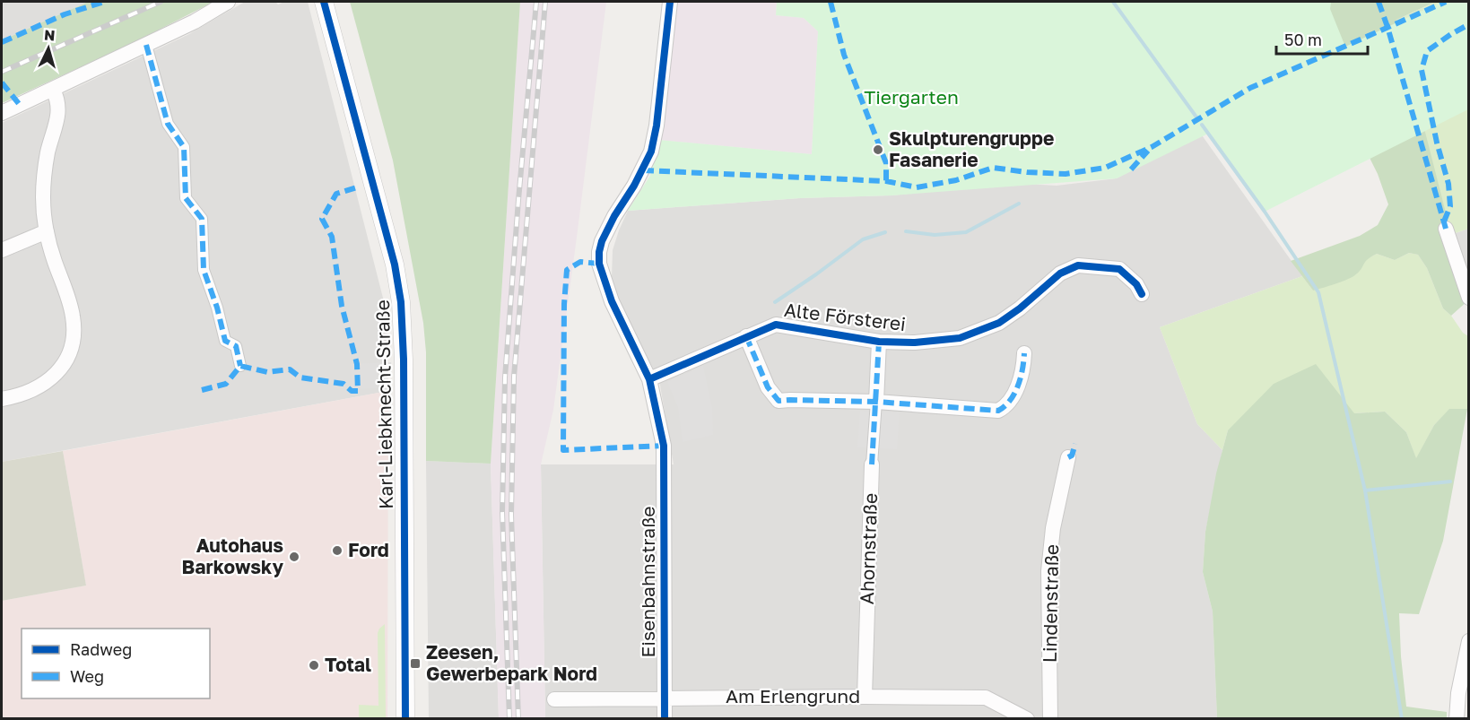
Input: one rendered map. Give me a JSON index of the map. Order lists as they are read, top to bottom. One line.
{"streets":{"street":["Alte Försterei","Karl-Liebknecht-Straße","Ahornstraße","Eisenbahnstraße","Lindenstraße","Am Erlengrund"]},"crossings":[["Alte Försterei","Eisenbahnstraße"],["Ahornstraße","Am Erlengrund"],["Eisenbahnstraße","Am Erlengrund"]],"parks":["Tiergarten"],"places":{"other":["Skulpturengruppe Fasanerie","Ford","Autohaus Barkowsky","Total"],"transit":["Zeesen, Gewerbepark Nord"]},"legend":["Radweg","Weg"],"scale_bar":"50 m","north":"top"}
